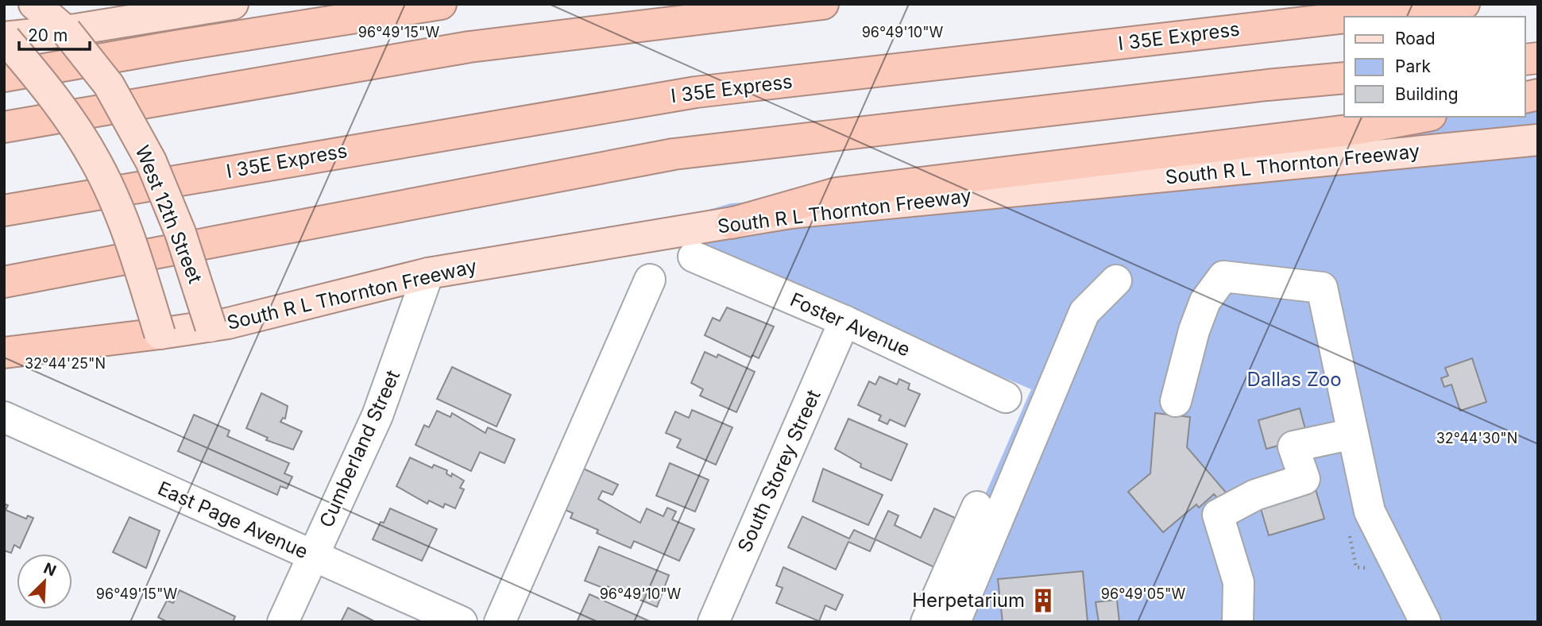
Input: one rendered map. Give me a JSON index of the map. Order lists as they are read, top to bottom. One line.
{"streets":{"highway":["I 35E Express"],"main road":["South R L Thornton Freeway","West 12th Street"],"street":["Foster Avenue","Cumberland Street","South Storey Street","East Page Avenue"]},"crossings":[["South R L Thornton Freeway","West 12th Street"],["South R L Thornton Freeway","Cumberland Street"],["Foster Avenue","South Storey Street"],["Cumberland Street","East Page Avenue"]],"parks":["Dallas Zoo"],"places":{"building":["Herpetarium"]},"legend":["Road","Park","Building"],"scale_bar":"20 m","north":"top right","coordinates":["96°49'15\"W","96°49'10\"W","32°44'25\"N","32°44'30\"N","96°49'05\"W"]}
